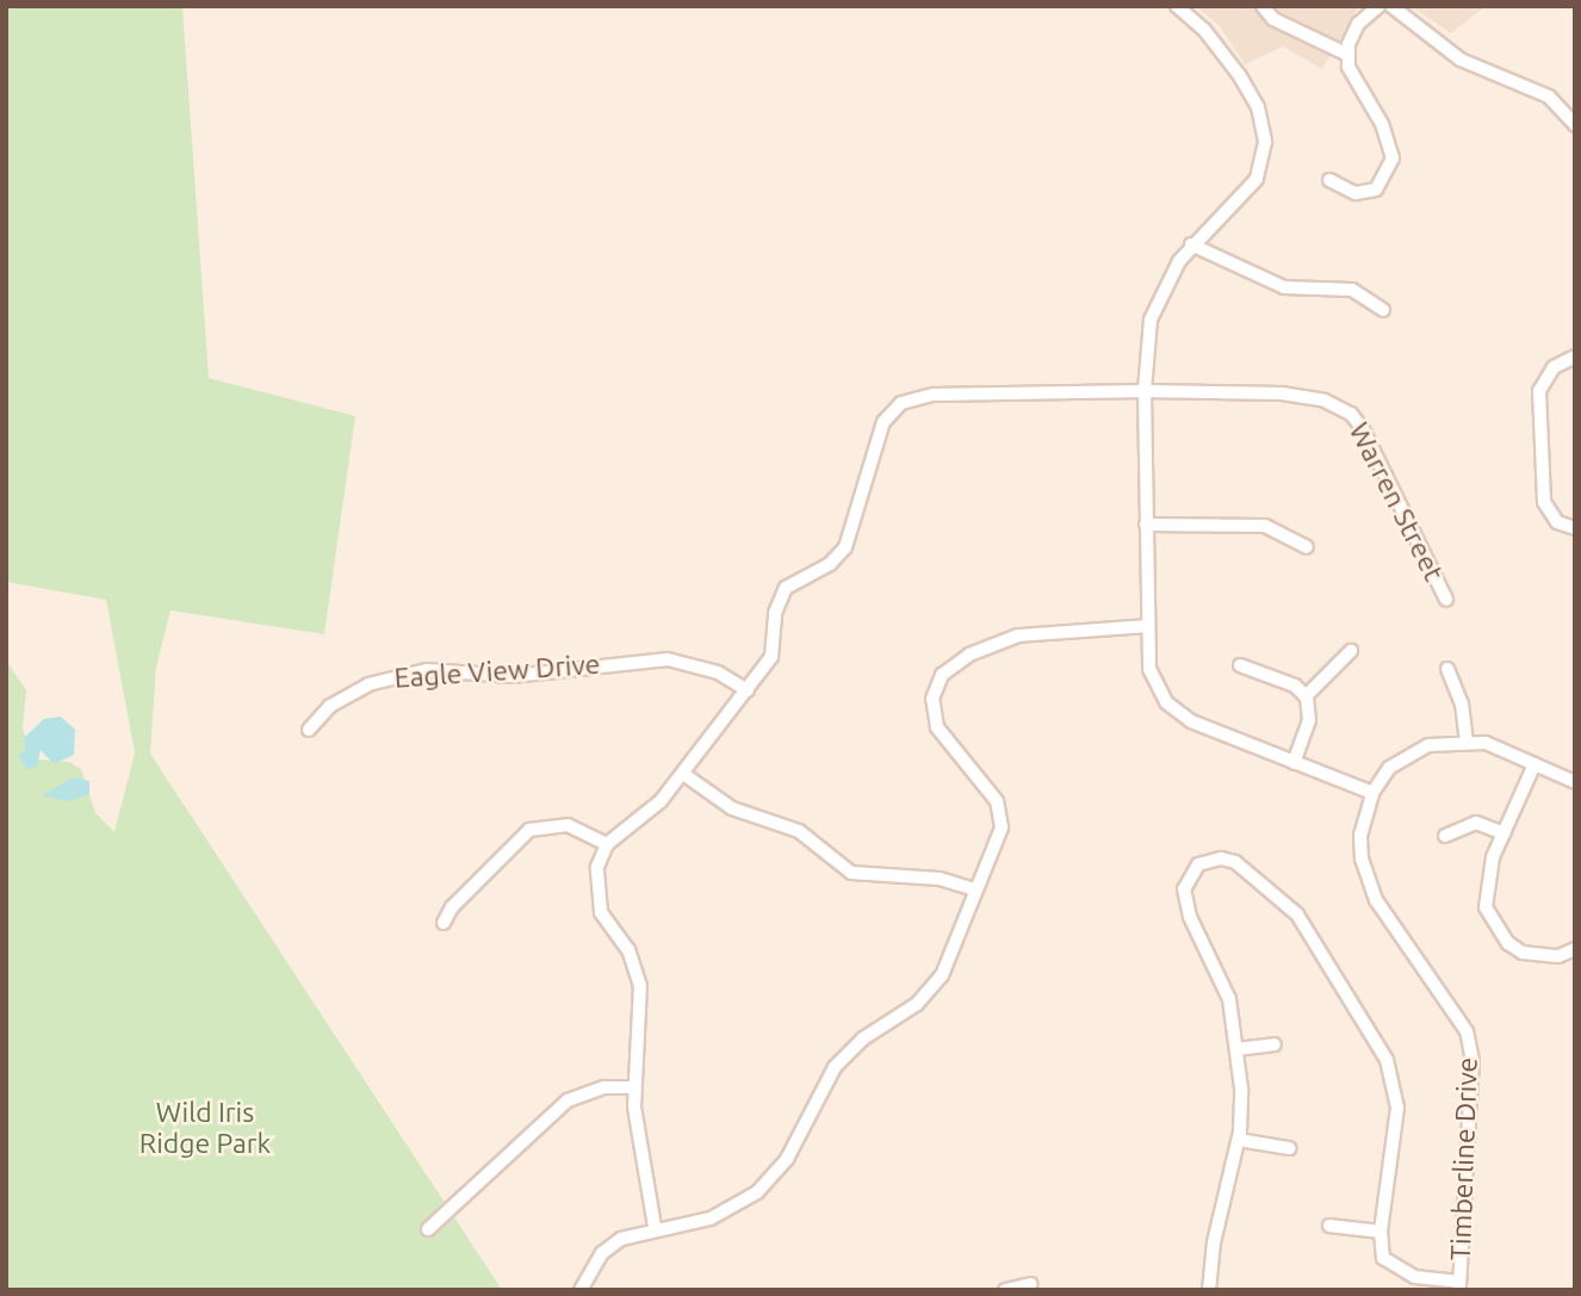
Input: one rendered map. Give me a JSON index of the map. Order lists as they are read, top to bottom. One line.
{"streets":{"street":["Warren Street","Eagle View Drive","Timberline Drive"]},"crossings":[["Warren Street","Eagle View Drive"]],"parks":["Wild Iris Ridge Park"]}
